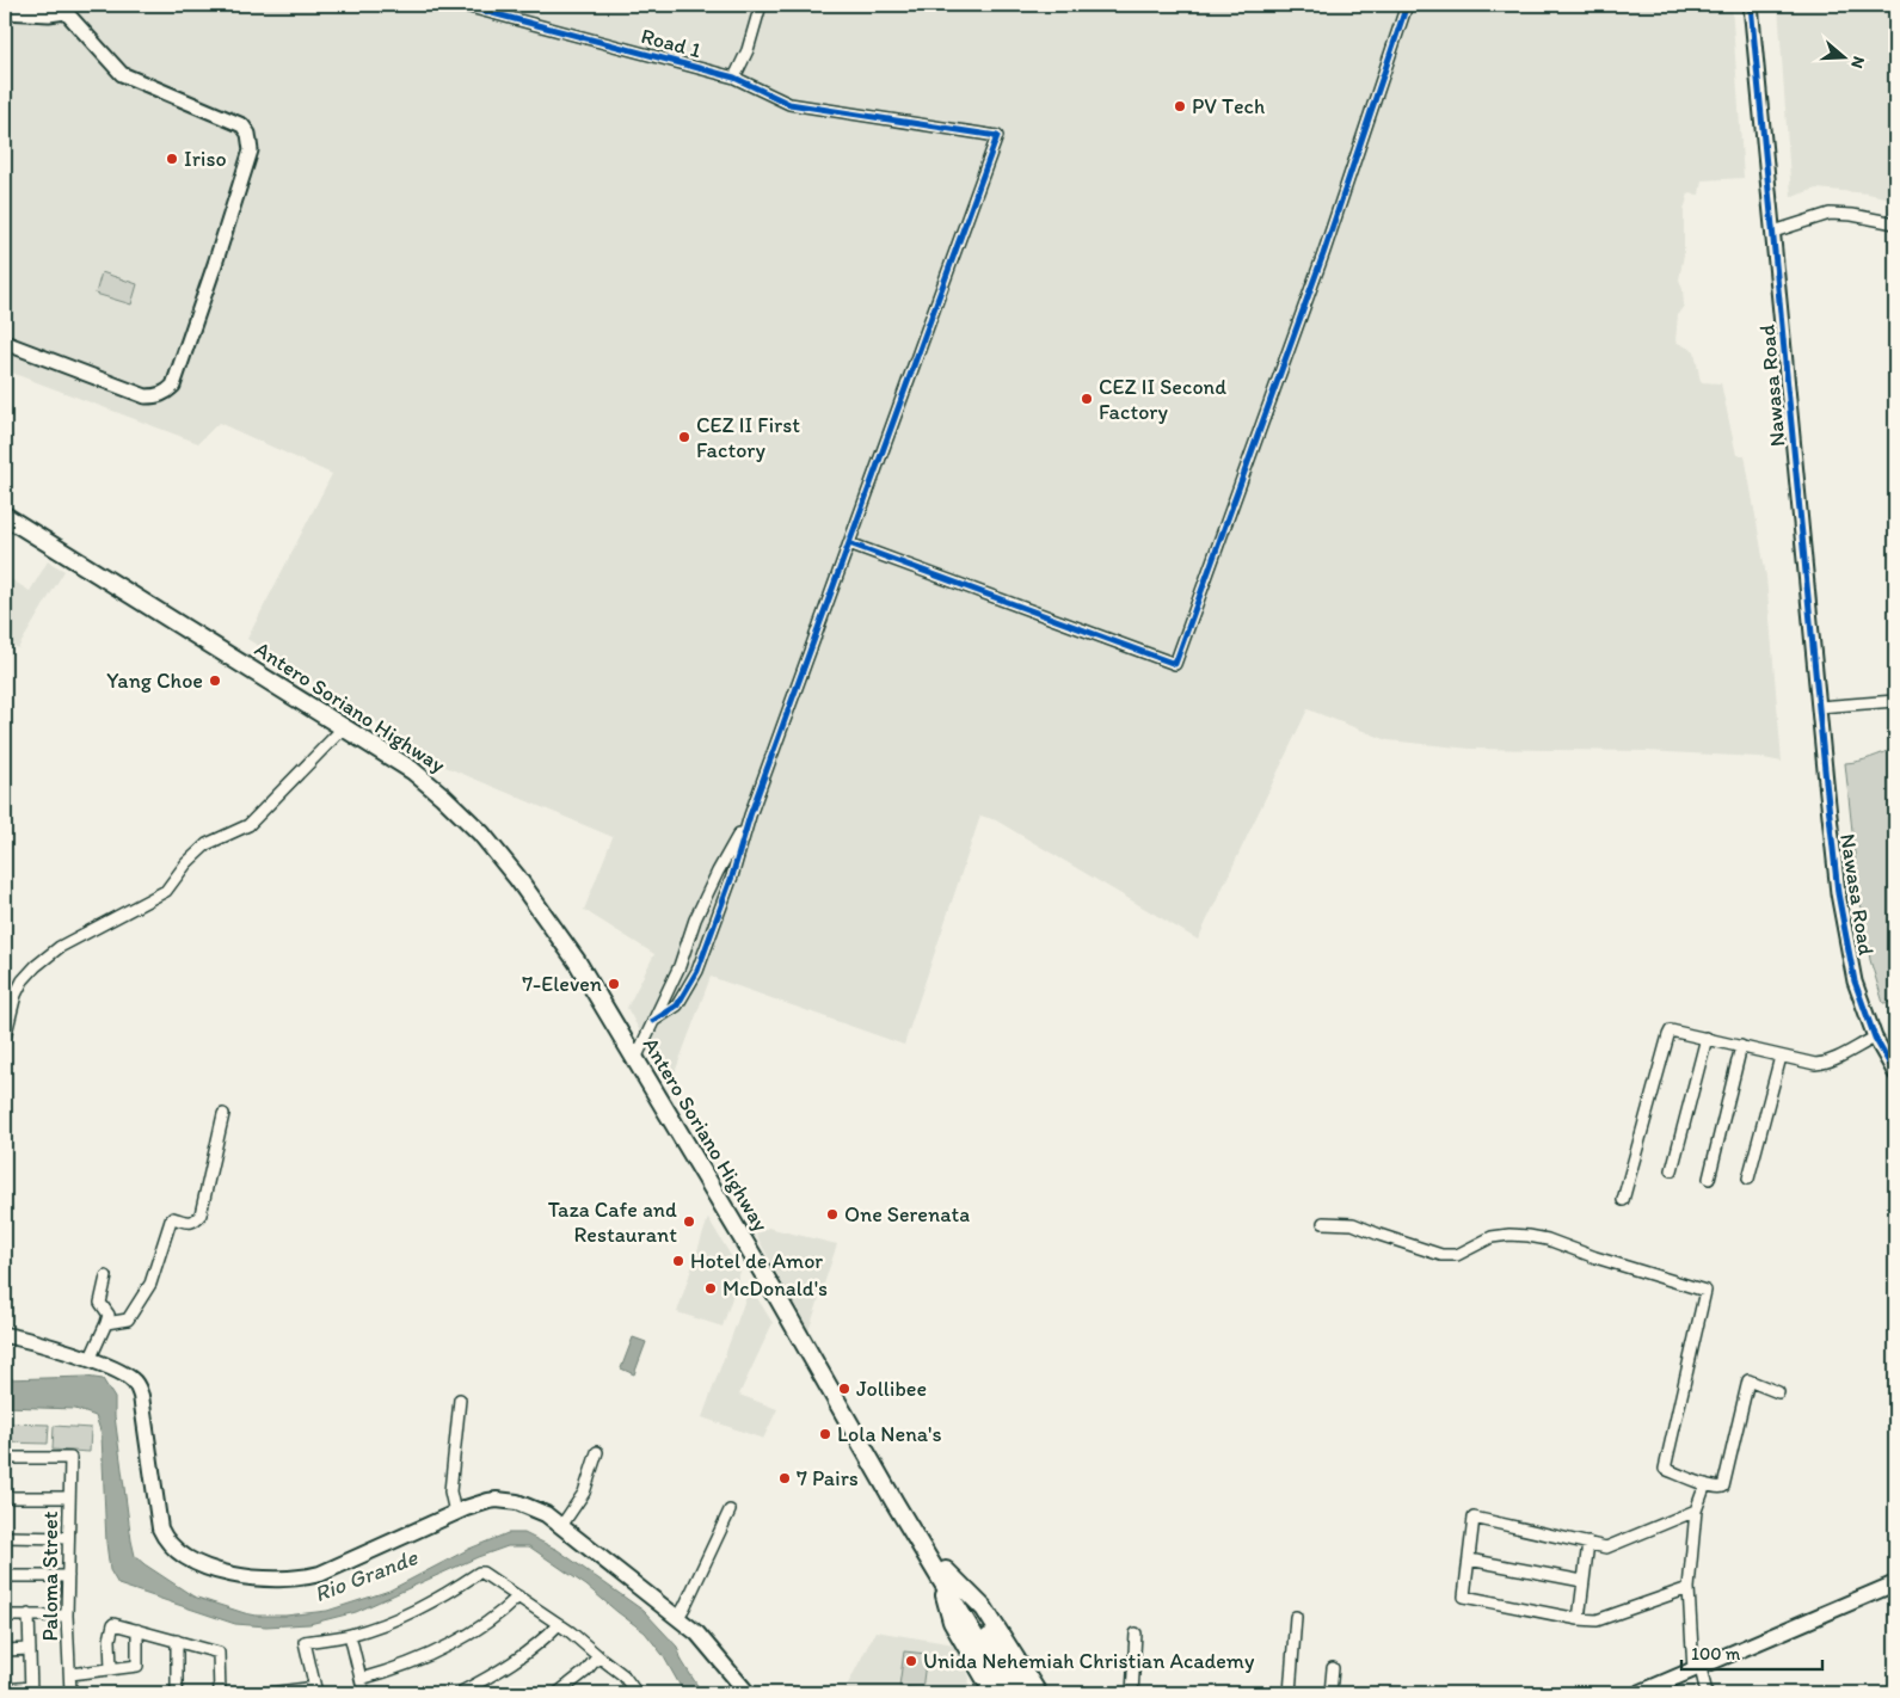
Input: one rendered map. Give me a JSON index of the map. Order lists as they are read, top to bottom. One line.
{"streets":{"main road":["Antero Soriano Highway"],"street":["Road 1","Nawasa Road","Paloma Street"]},"water":["Rio Grande"],"places":["PV Tech","Iriso","CEZ II Second Factory","CEZ II First Factory","Yang Choe","7-Eleven","One Serenata","Taza Cafe and Restaurant","Hotel de Amor","McDonald's","Jollibee","Lola Nena's","7 Pairs","Unida Nehemiah Christian Academy"],"scale_bar":"100 m","north":"right"}
